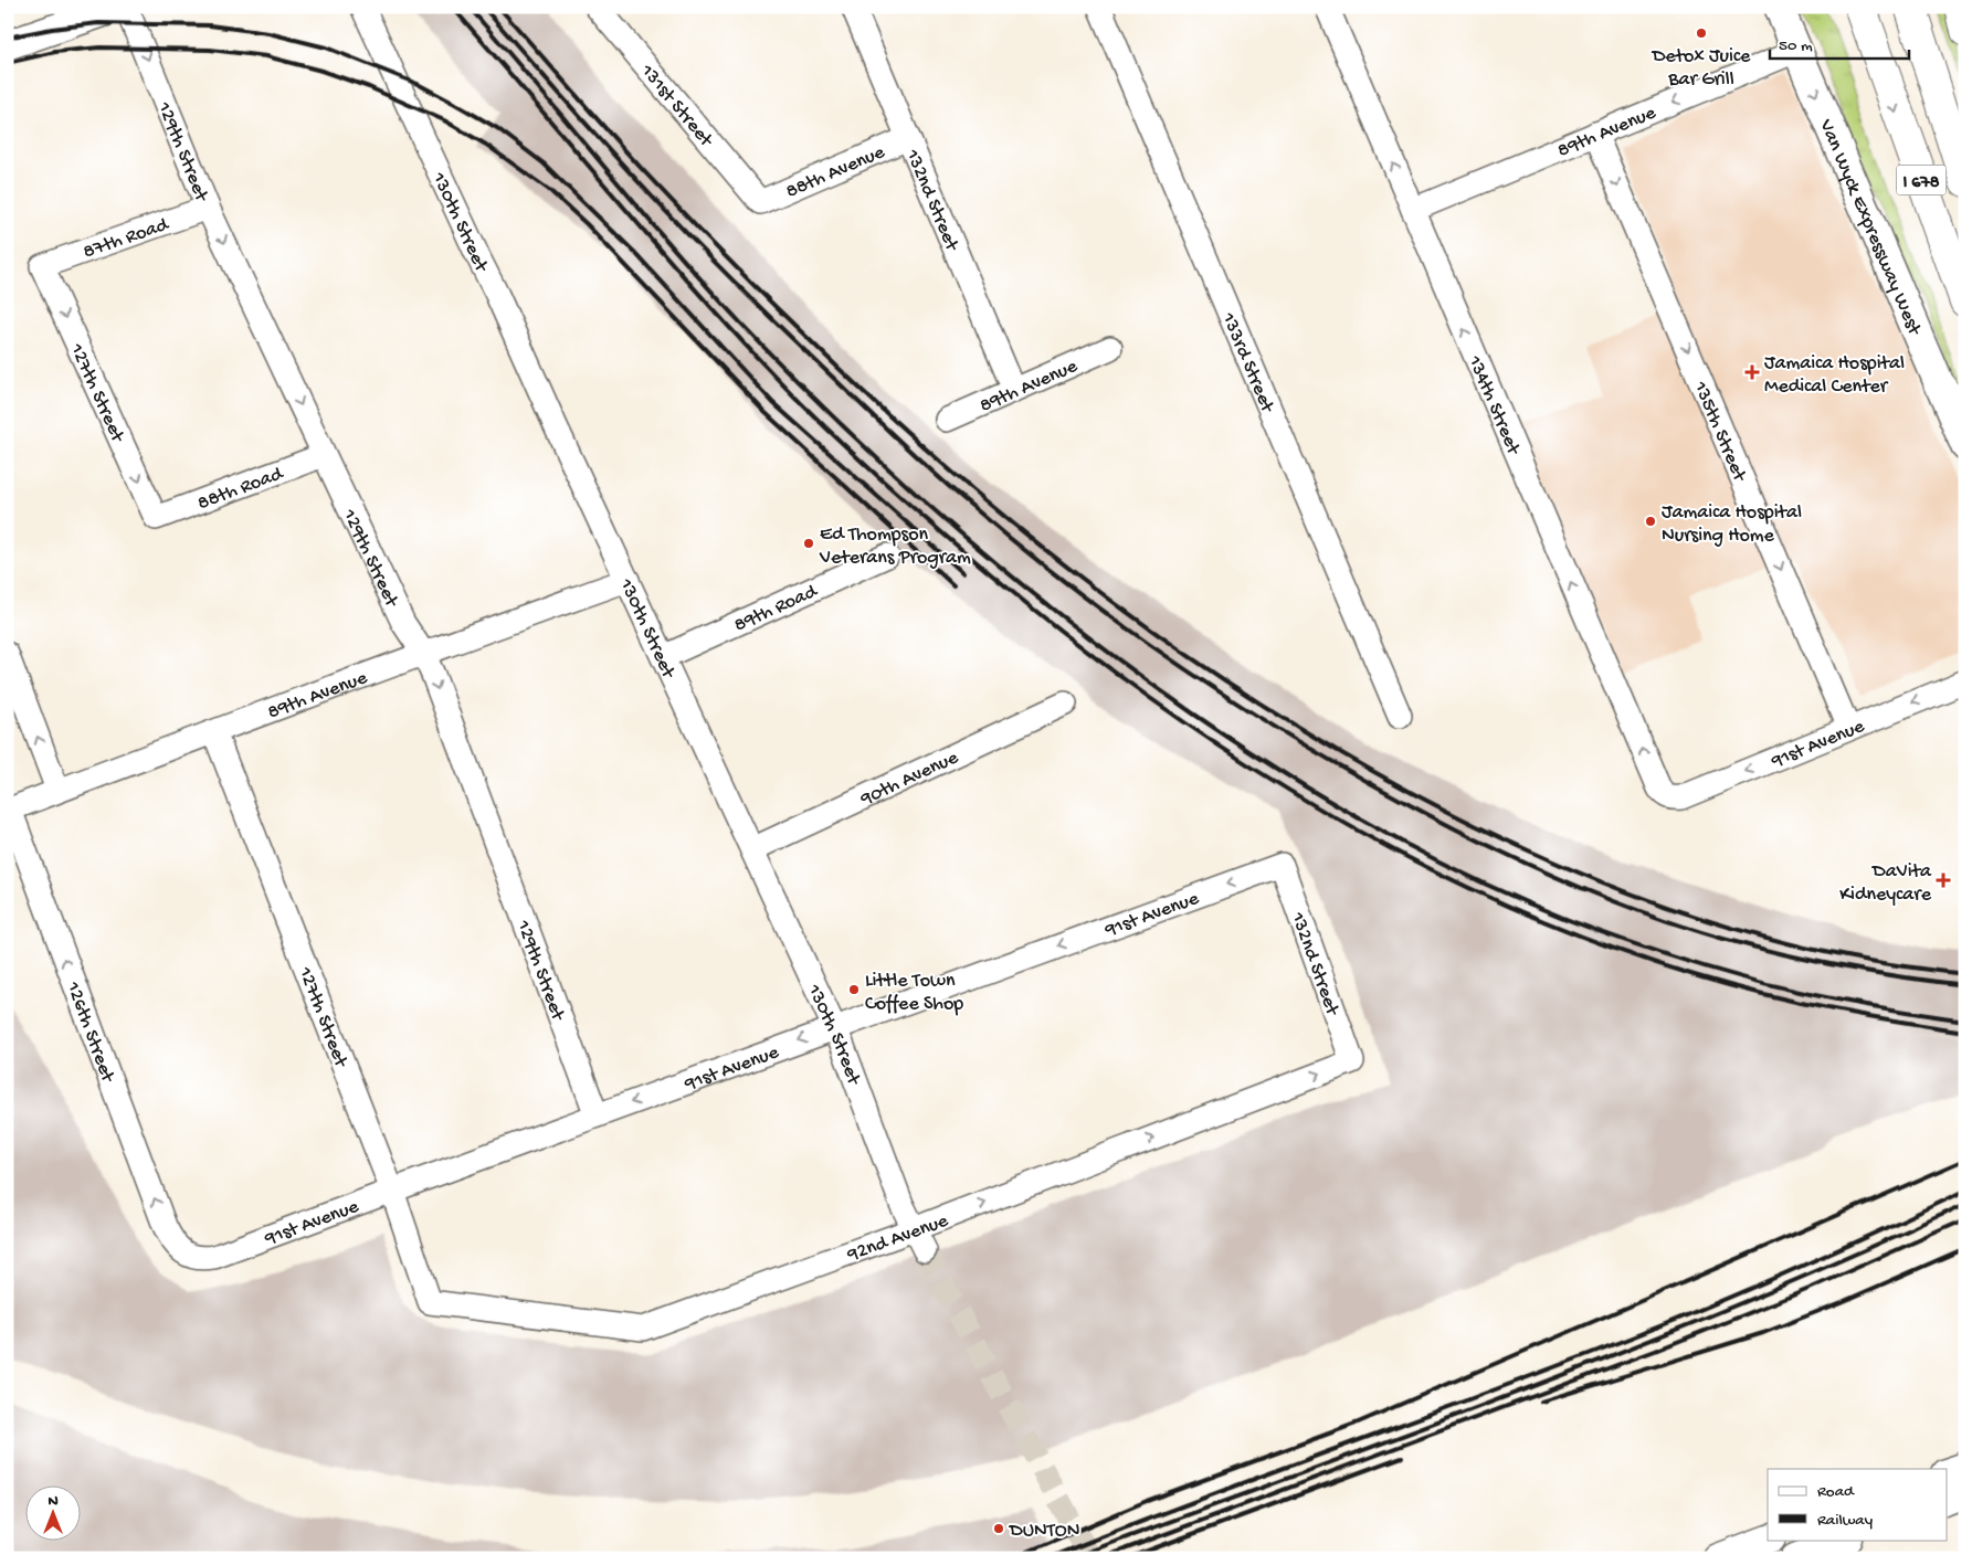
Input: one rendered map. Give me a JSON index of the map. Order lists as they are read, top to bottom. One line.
{"streets":{"highway":["I 678"],"main road":["Van Wyck Expressway West"],"street":["131st Street","89th Avenue","129th Street","88th Avenue","132nd Street","130th Street","87th Road","133rd Street","127th Street","134th Street","135th Street","88th Road","89th Road","91st Avenue","90th Avenue","126th Street","92nd Avenue"]},"crossings":[["131st Street","88th Avenue"],["89th Avenue","129th Street"],["89th Avenue","132nd Street"],["89th Avenue","130th Street"],["89th Avenue","Van Wyck Expressway West"],["89th Avenue","127th Street"],["89th Avenue","134th Street"],["89th Avenue","135th Street"],["89th Avenue","126th Street"],["129th Street","87th Road"],["129th Street","88th Road"],["129th Street","91st Avenue"],["88th Avenue","132nd Street"],["132nd Street","91st Avenue"],["132nd Street","92nd Avenue"],["130th Street","89th Road"],["130th Street","91st Avenue"],["130th Street","90th Avenue"],["130th Street","92nd Avenue"],["87th Road","127th Street"],["127th Street","88th Road"],["127th Street","91st Avenue"],["127th Street","92nd Avenue"],["134th Street","91st Avenue"],["135th Street","91st Avenue"],["91st Avenue","126th Street"]],"one_way":["129th Street","Van Wyck Expressway West","134th Street","135th Street","91st Avenue","126th Street","92nd Avenue"],"places":{"other":["Detox Juice Bar Grill","Jamaica Hospital Nursing Home","Ed Thompson Veterans Program","Little Town Coffee Shop","DUNTON"],"health":["Jamaica Hospital Medical Center","DaVita Kidneycare"]},"legend":["Road","Railway"],"scale_bar":"50 m","north":"top"}
